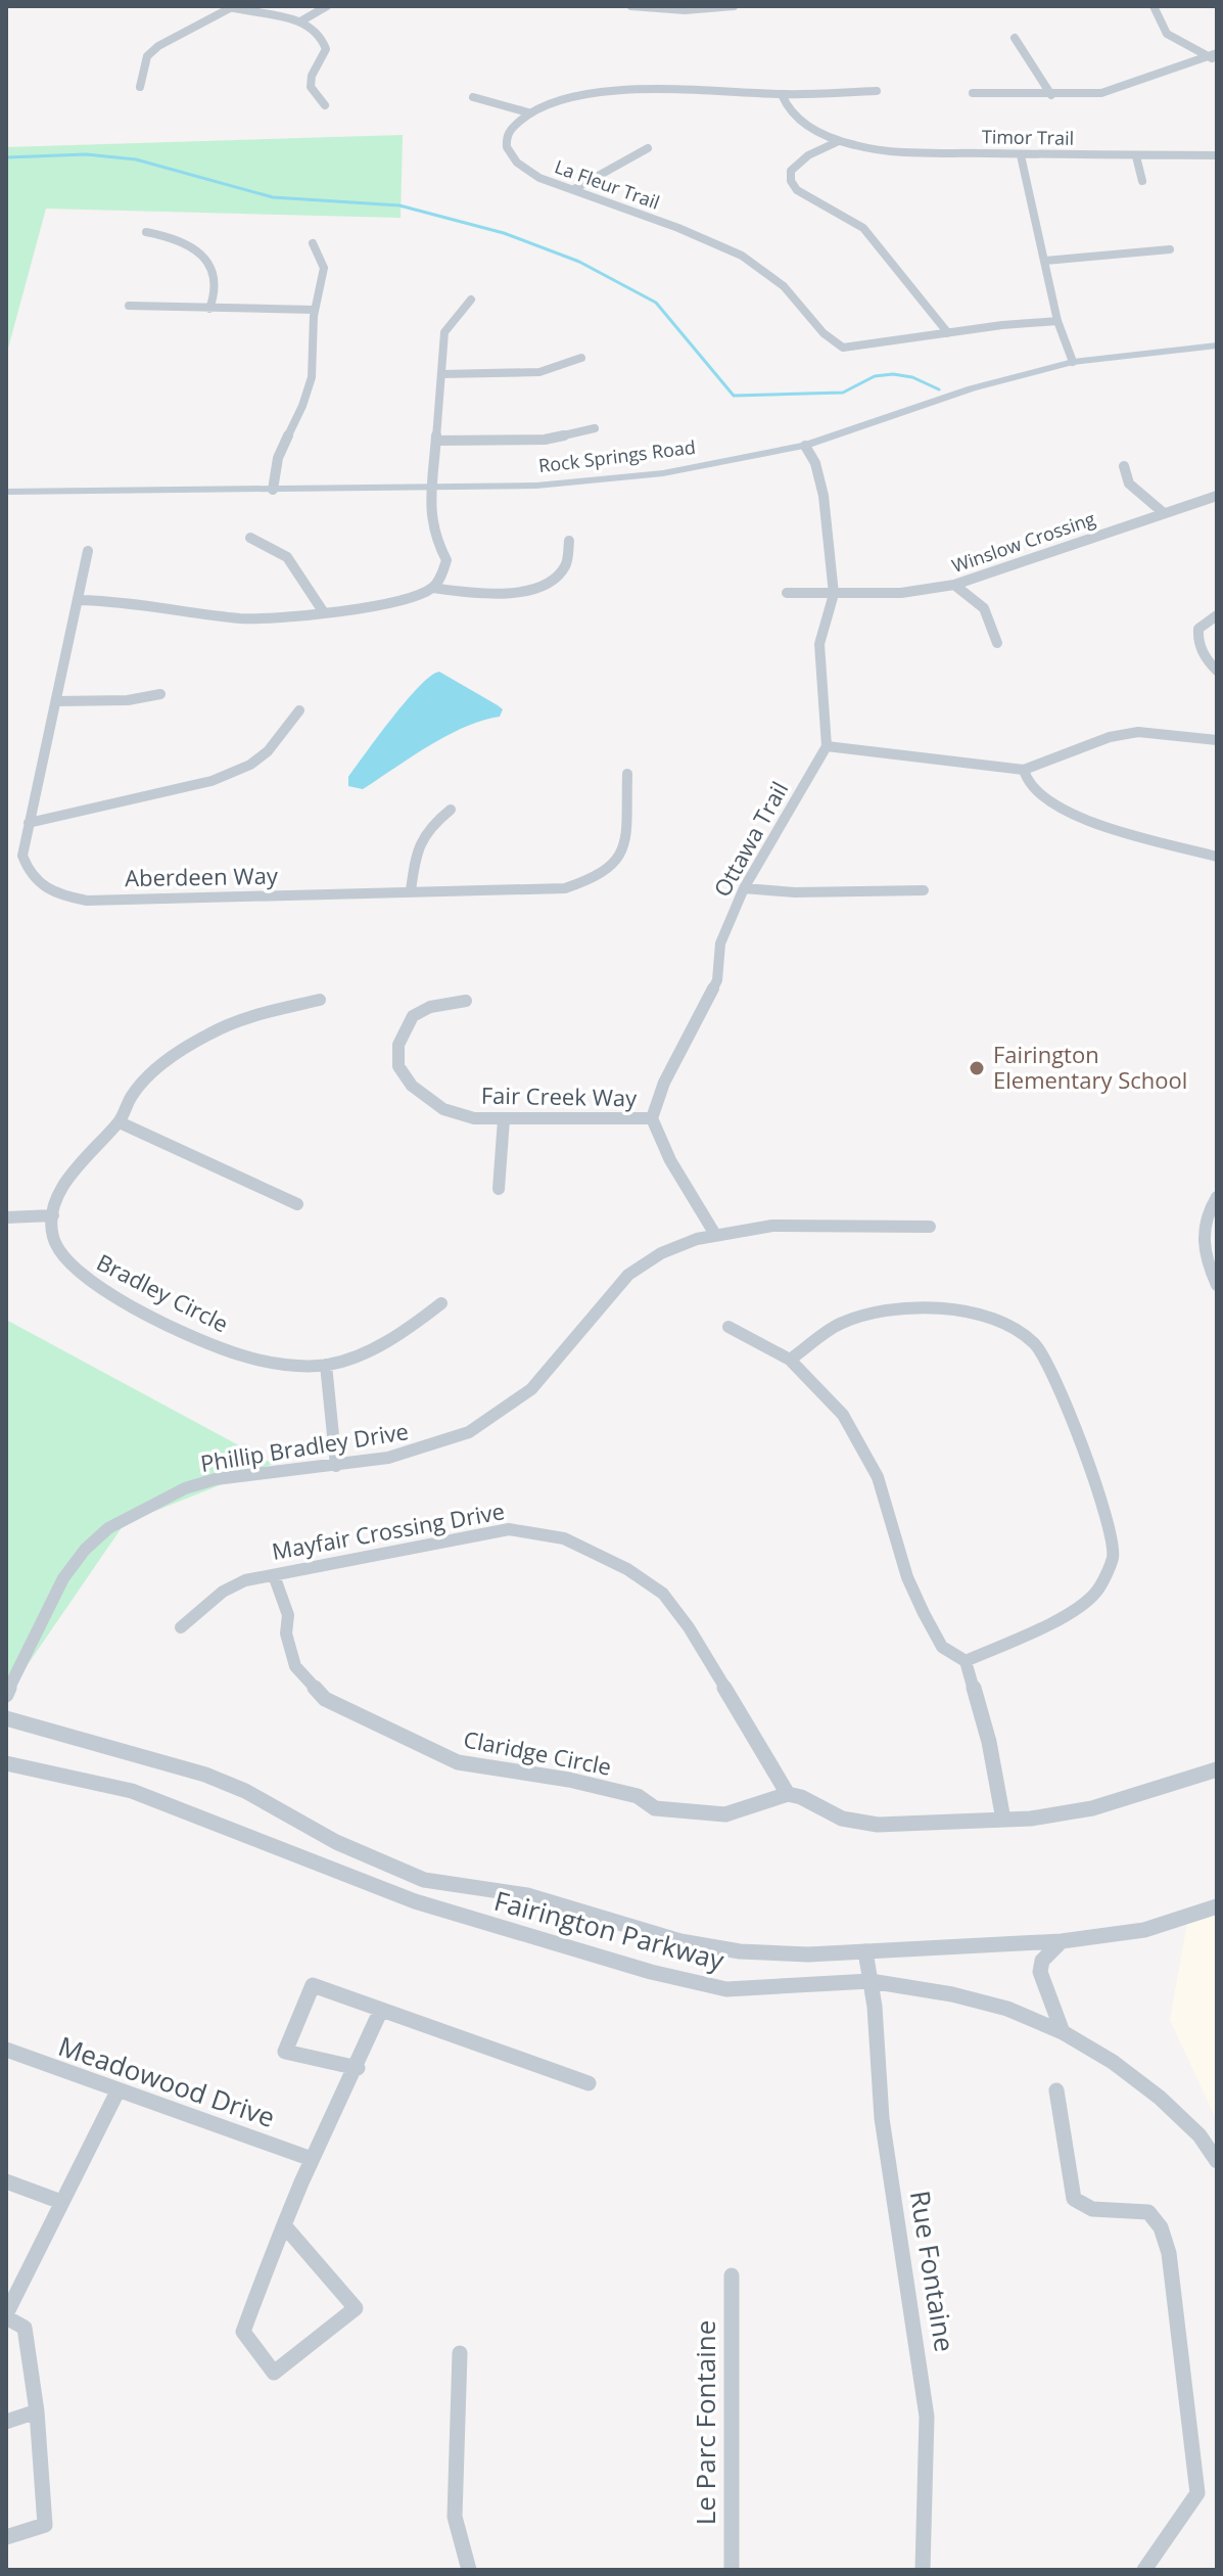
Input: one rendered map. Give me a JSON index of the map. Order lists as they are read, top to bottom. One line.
{"streets":{"street":["Timor Trail","La Fleur Trail","Rock Springs Road","Winslow Crossing","Ottawa Trail","Aberdeen Way","Fair Creek Way","Bradley Circle","Phillip Bradley Drive","Mayfair Crossing Drive","Claridge Circle","Fairington Parkway","Meadowood Drive","Rue Fontaine","Le Parc Fontaine"]},"crossings":[["Ottawa Trail","Fair Creek Way"],["Mayfair Crossing Drive","Claridge Circle"],["Fairington Parkway","Rue Fontaine"]],"places":["Fairington Elementary School"]}
